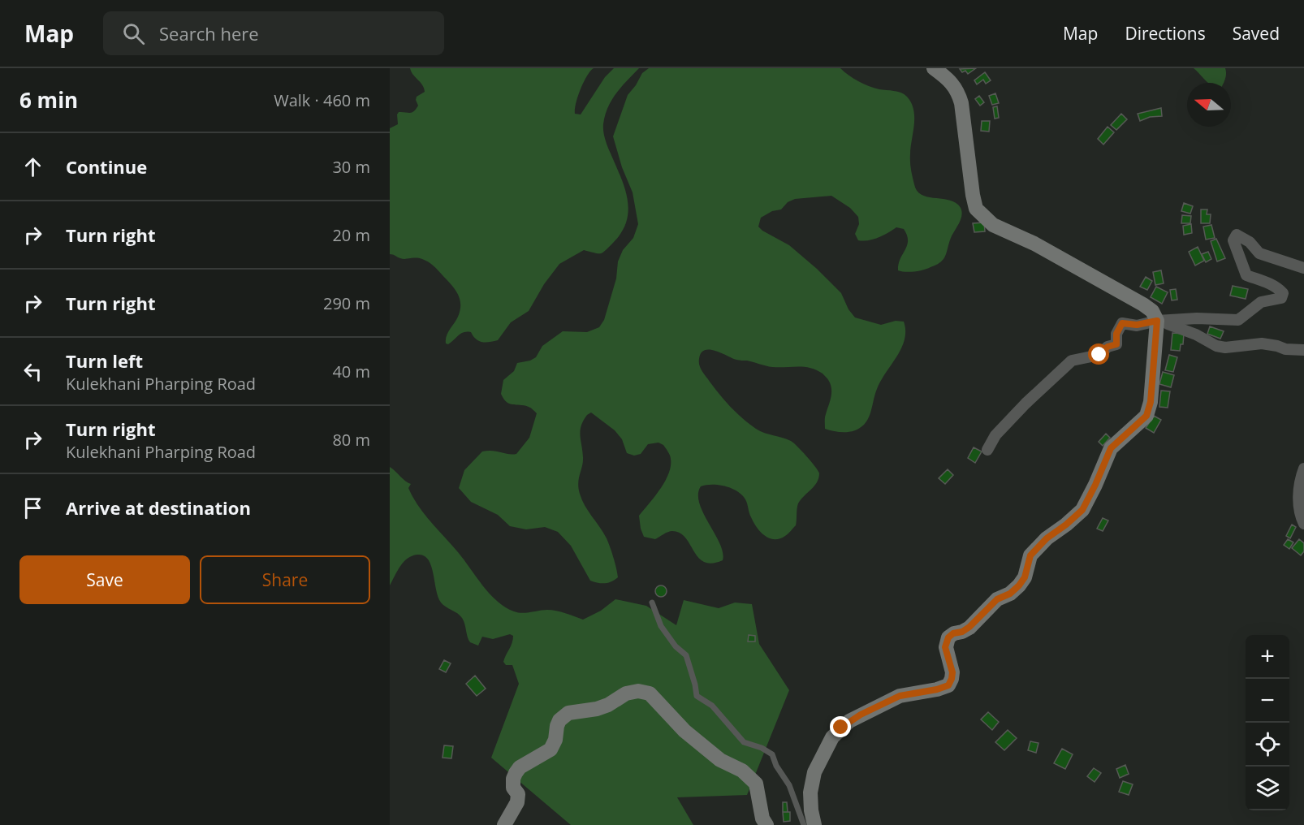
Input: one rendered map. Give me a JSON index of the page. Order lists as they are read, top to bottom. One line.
{"north":"left","page":{"header":"Map","search":"Search here","nav":["Map","Directions","Saved"],"heading":["6 min","Walk · 460 m"],"list":[["Continue","30 m"],["Turn right","20 m"],["Turn right","290 m"],["Turn left","Kulekhani Pharping Road","40 m"],["Turn right","Kulekhani Pharping Road","80 m"],"Arrive at destination"],"buttons":["Save","Share"],"map_buttons":["+","−"]}}
